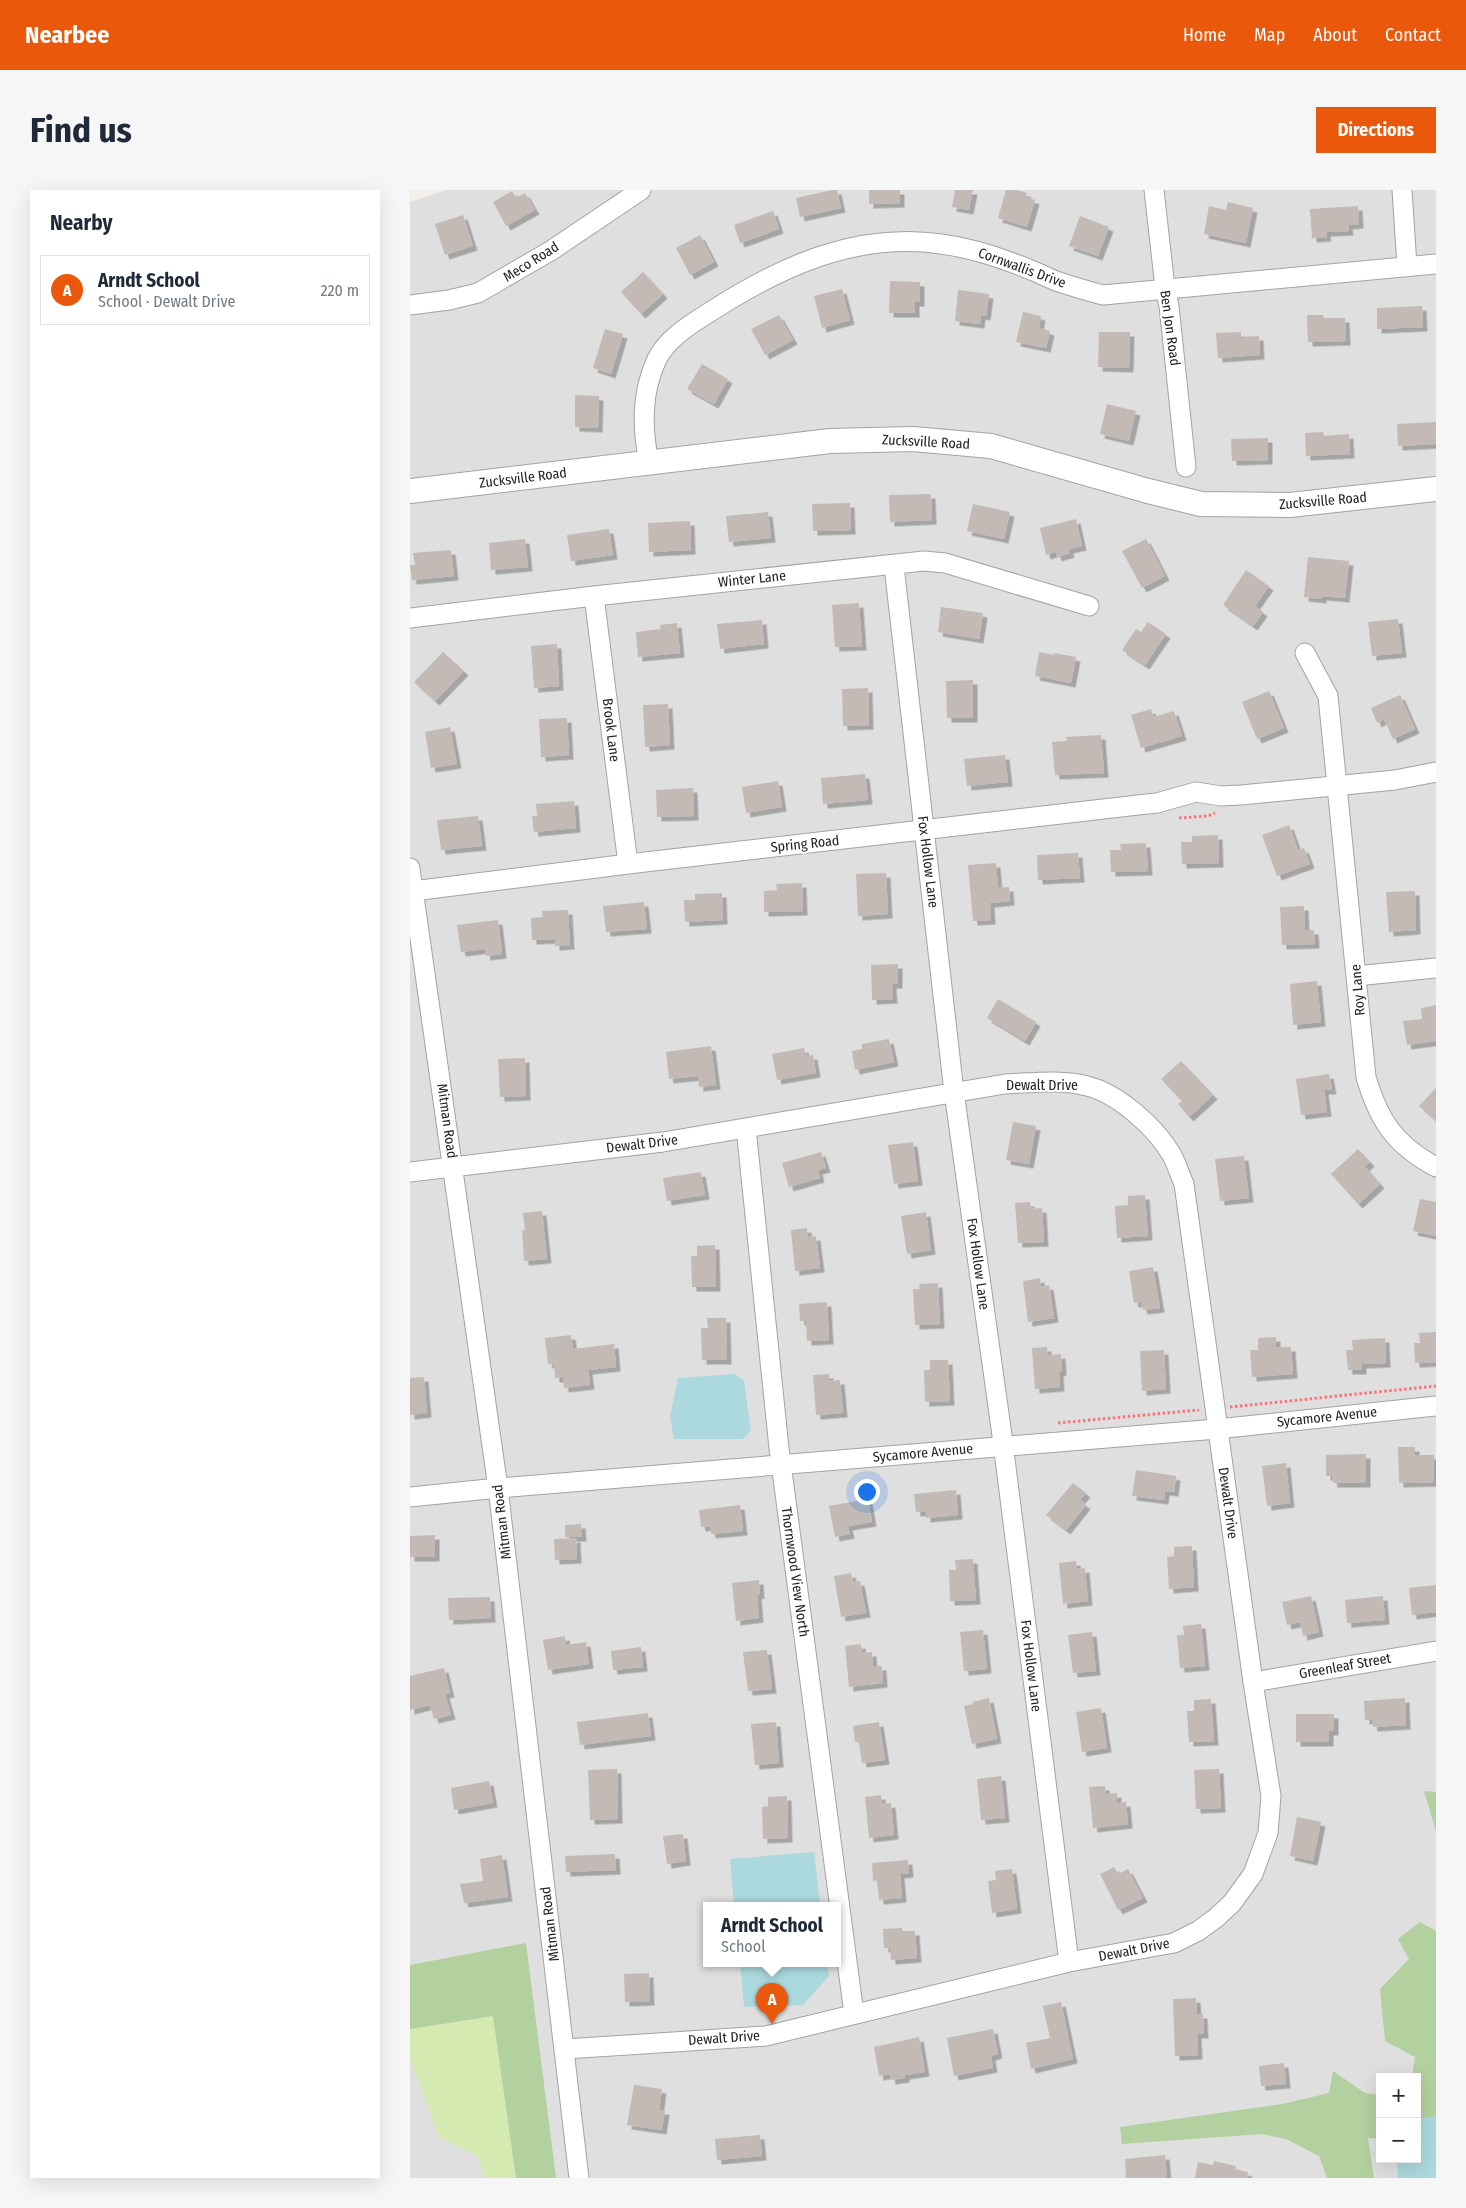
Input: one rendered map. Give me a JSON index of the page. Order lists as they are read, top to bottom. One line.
{"streets":{"street":["Meco Road","Cornwallis Drive","Ben Jon Road","Zucksville Road","Winter Lane","Brook Lane","Spring Road","Fox Hollow Lane","Roy Lane","Dewalt Drive","Mitman Road","Sycamore Avenue","Thornwood View North","Greenleaf Street"]},"crossings":[["Cornwallis Drive","Ben Jon Road"],["Cornwallis Drive","Zucksville Road"],["Winter Lane","Brook Lane"],["Winter Lane","Fox Hollow Lane"],["Brook Lane","Spring Road"],["Spring Road","Fox Hollow Lane"],["Spring Road","Roy Lane"],["Spring Road","Mitman Road"],["Fox Hollow Lane","Dewalt Drive"],["Fox Hollow Lane","Sycamore Avenue"],["Dewalt Drive","Mitman Road"],["Dewalt Drive","Sycamore Avenue"],["Dewalt Drive","Thornwood View North"],["Dewalt Drive","Greenleaf Street"],["Mitman Road","Sycamore Avenue"],["Sycamore Avenue","Thornwood View North"]],"page":{"header":"Nearbee","nav":["Home","Map","About","Contact"],"buttons":"Directions","title":"Find us","heading":"Nearby","list":[{"mark":"A","name":"Arndt School","note":"School · Dewalt Drive","value":"220 m"}],"popup":["Arndt School","School"],"pins":"A","map_buttons":["+","−"]}}
